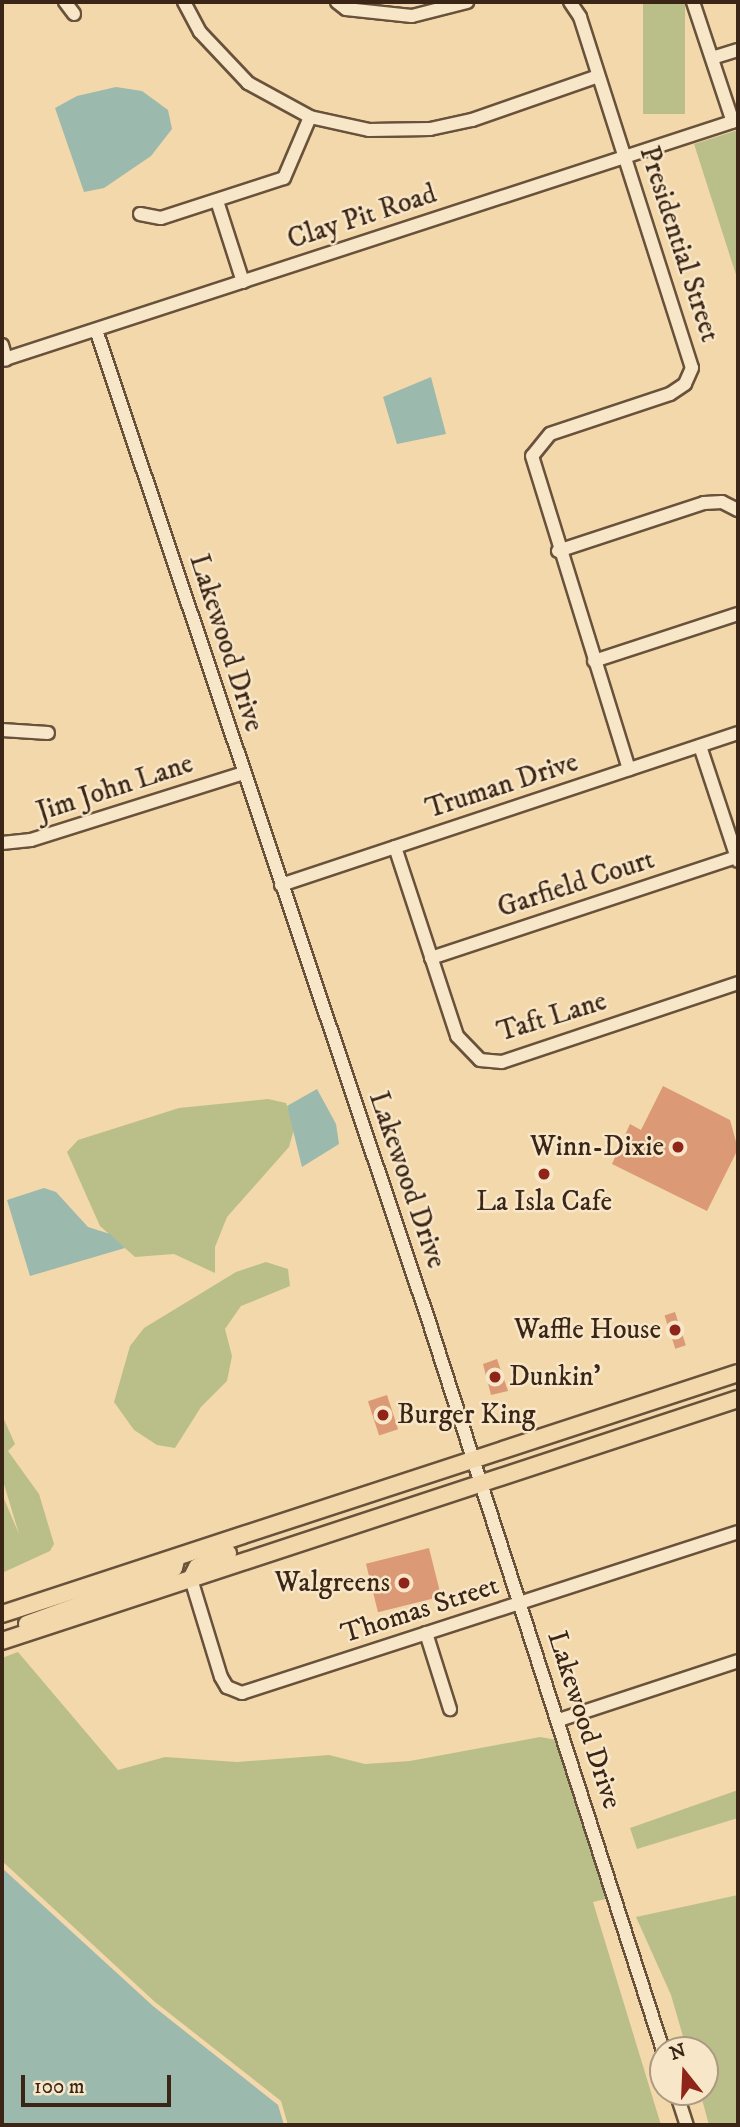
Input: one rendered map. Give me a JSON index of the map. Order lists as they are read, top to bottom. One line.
{"streets":{"street":["Clay Pit Road","Presidential Street","Lakewood Drive","Truman Drive","Jim John Lane","Garfield Court","Taft Lane","Thomas Street"]},"crossings":[["Clay Pit Road","Presidential Street"],["Clay Pit Road","Lakewood Drive"],["Presidential Street","Truman Drive"],["Lakewood Drive","Truman Drive"],["Lakewood Drive","Jim John Lane"],["Lakewood Drive","Thomas Street"],["Truman Drive","Taft Lane"],["Garfield Court","Taft Lane"]],"places":["Winn-Dixie","La Isla Cafe","Waffle House","Dunkin'","Burger King","Walgreens"],"scale_bar":"100 m","north":"top"}
